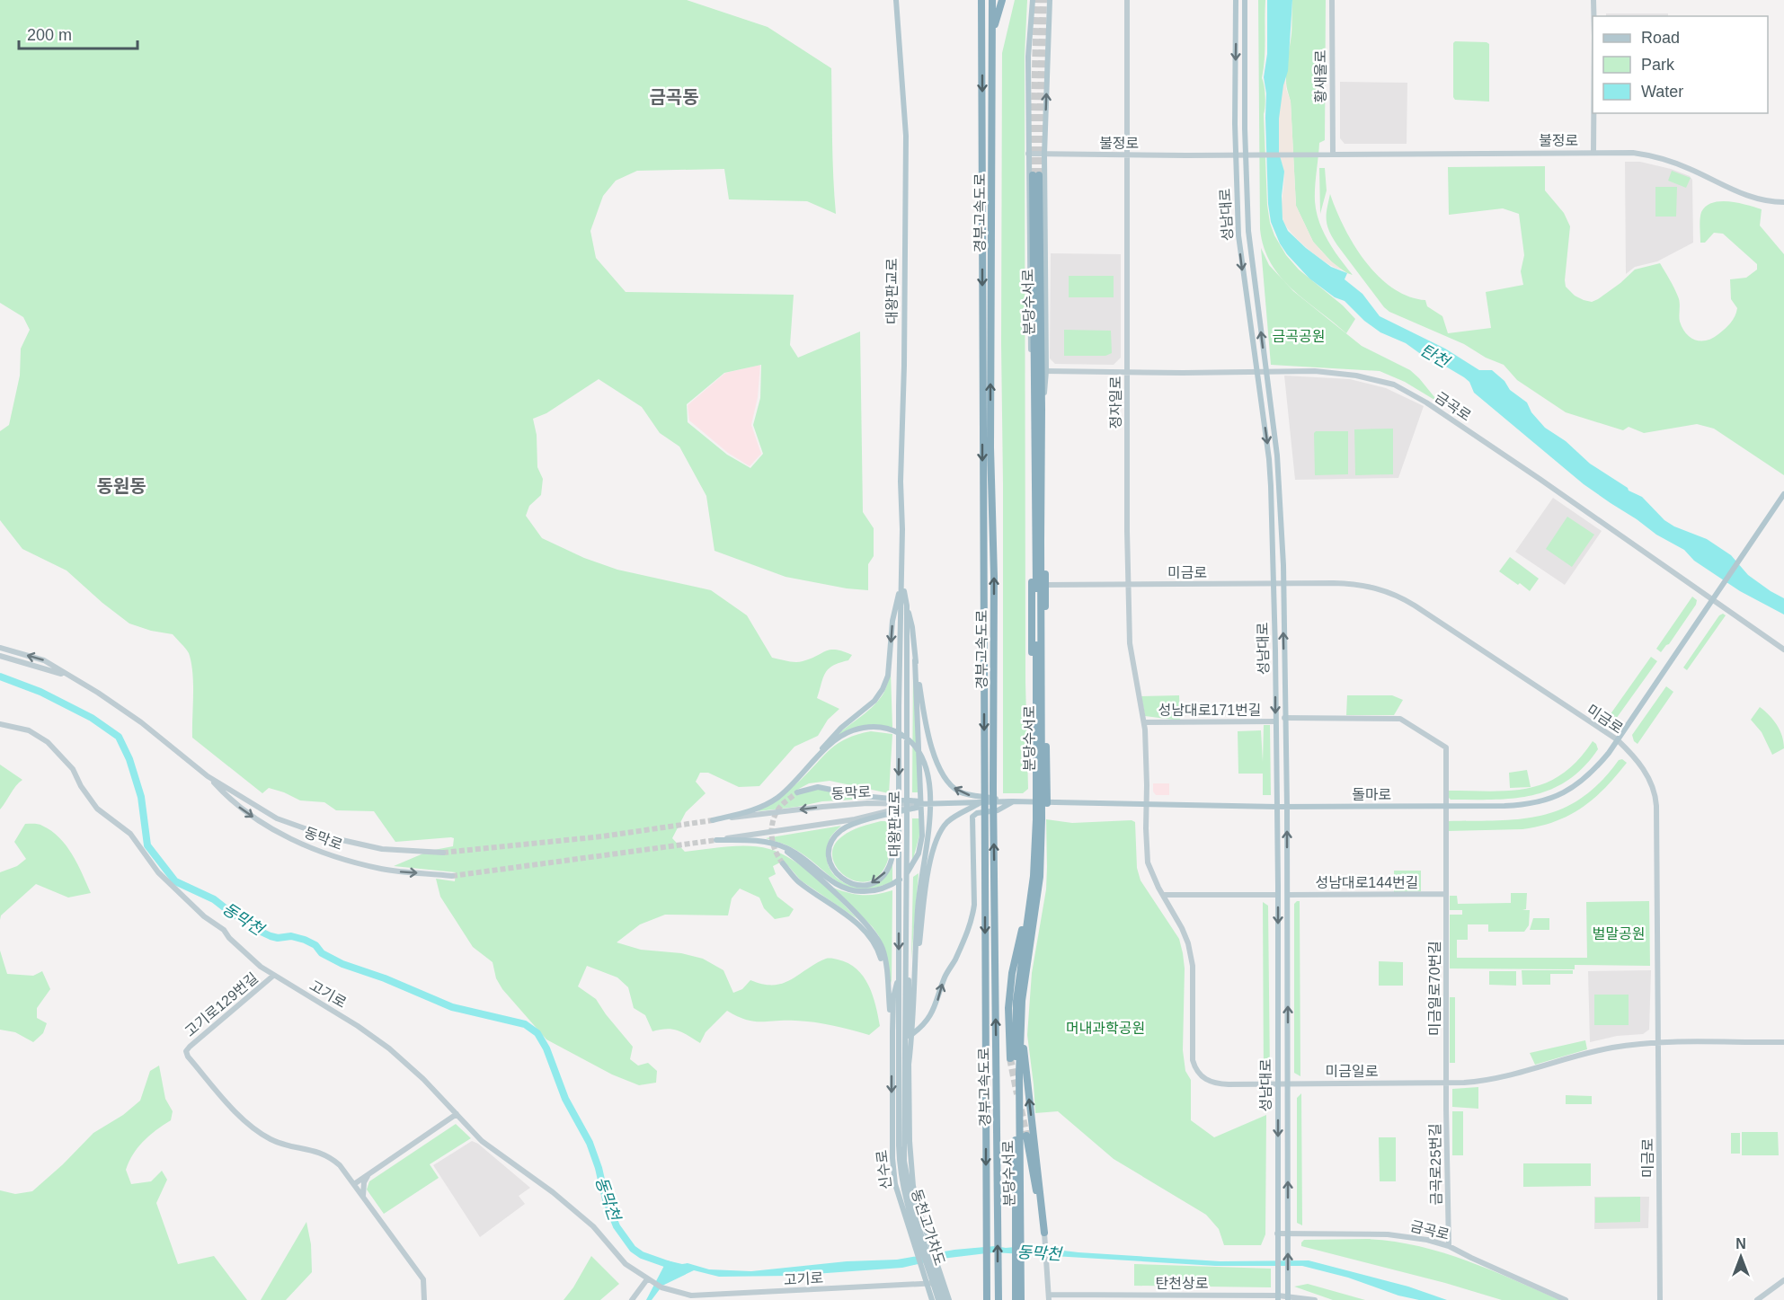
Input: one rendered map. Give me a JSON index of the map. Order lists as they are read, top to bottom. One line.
{"streets":{"highway":["경부고속도로","분당수서로"],"main road":["성남대로","대왕판교로","돌마로","신수로","동천고가차도"],"street":["황새울로","불정로","정자일로","금곡로","미금로","성남대로171번길","동막로","성남대로144번길","미금일로70번길","고기로","고기로129번길","미금일로","금곡로25번길","탄천상로"]},"crossings":[["황새울로","불정로"],["불정로","성남대로"],["불정로","정자일로"],["성남대로","금곡로"],["성남대로","미금로"],["성남대로","성남대로171번길"],["성남대로","돌마로"],["성남대로","성남대로144번길"],["성남대로","미금일로70번길"],["성남대로","미금일로"],["성남대로","탄천상로"],["대왕판교로","신수로"],["대왕판교로","동천고가차도"],["정자일로","금곡로"],["정자일로","미금로"],["정자일로","성남대로171번길"],["정자일로","돌마로"],["정자일로","미금일로"],["금곡로","돌마로"],["금곡로","금곡로25번길"],["미금로","돌마로"],["미금로","미금일로"],["동막로","돌마로"],["돌마로","미금일로70번길"],["돌마로","미금일로"],["성남대로144번길","미금일로70번길"],["미금일로70번길","미금일로"],["미금일로70번길","금곡로25번길"],["고기로","고기로129번길"],["고기로","신수로"],["미금일로","금곡로25번길"],["신수로","동천고가차도"]],"districts":["금곡동","동원동"],"water":["탄천","동막천"],"parks":["금곡공원","벌말공원","머내과학공원"],"legend":["Road","Park","Water"],"scale_bar":"200 m","north":"top"}
